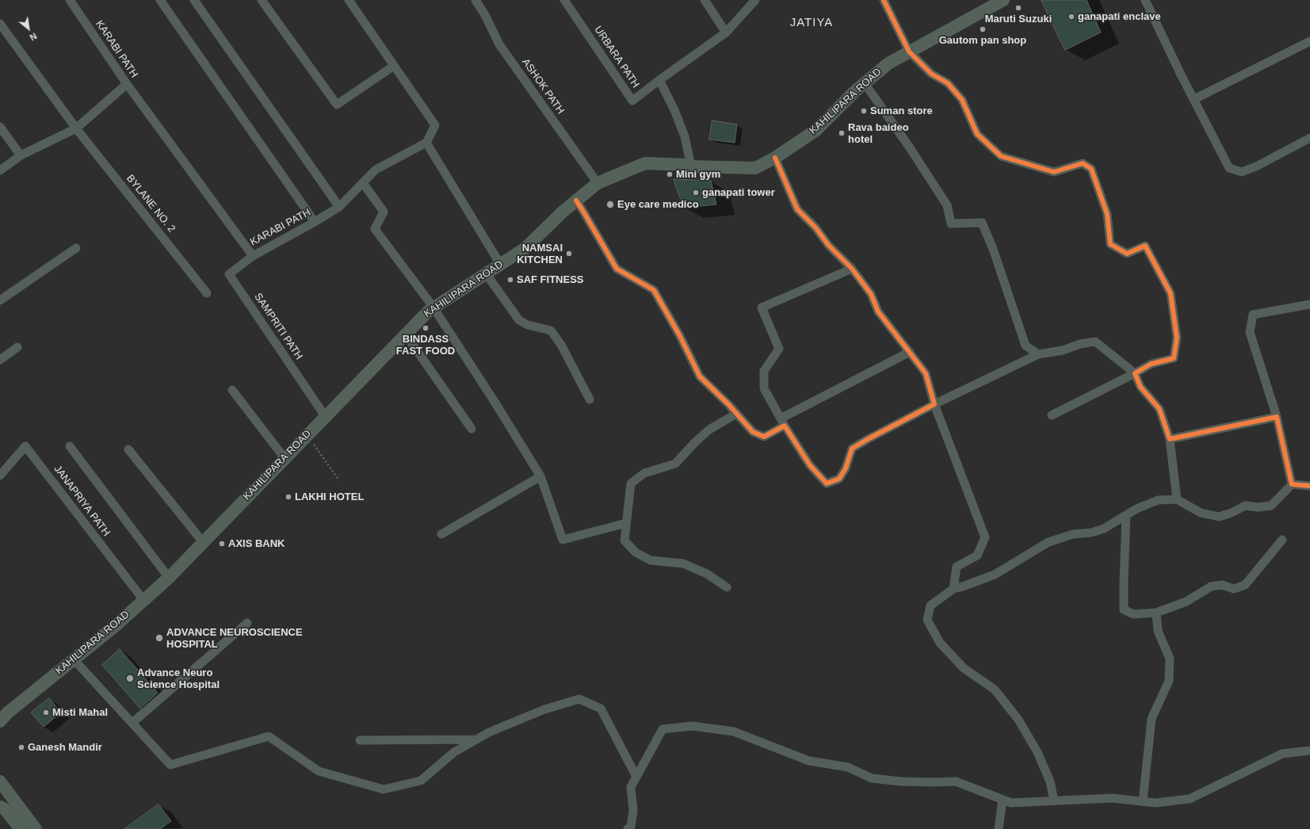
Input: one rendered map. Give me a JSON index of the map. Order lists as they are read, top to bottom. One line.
{"streets":{"main road":["KAHILIPARA ROAD"],"street":["KARABI PATH","URBARA PATH","ASHOK PATH","BYLANE NO. 2","SAMPRITI PATH","JANAPRIYA PATH"]},"crossings":[["KARABI PATH","SAMPRITI PATH"],["ASHOK PATH","KAHILIPARA ROAD"],["KAHILIPARA ROAD","SAMPRITI PATH"],["KAHILIPARA ROAD","JANAPRIYA PATH"]],"districts":["JATIYA"],"places":["Maruti Suzuki","ganapati enclave","Gautom pan shop","Suman store","Rava baideo hotel","Mini gym","ganapati tower","Eye care medico","NAMSAI KITCHEN","SAF FITNESS","BINDASS FAST FOOD","LAKHI HOTEL","AXIS BANK","ADVANCE NEUROSCIENCE HOSPITAL","Advance Neuro Science Hospital","Misti Mahal","Ganesh Mandir"],"north":"bottom right"}
